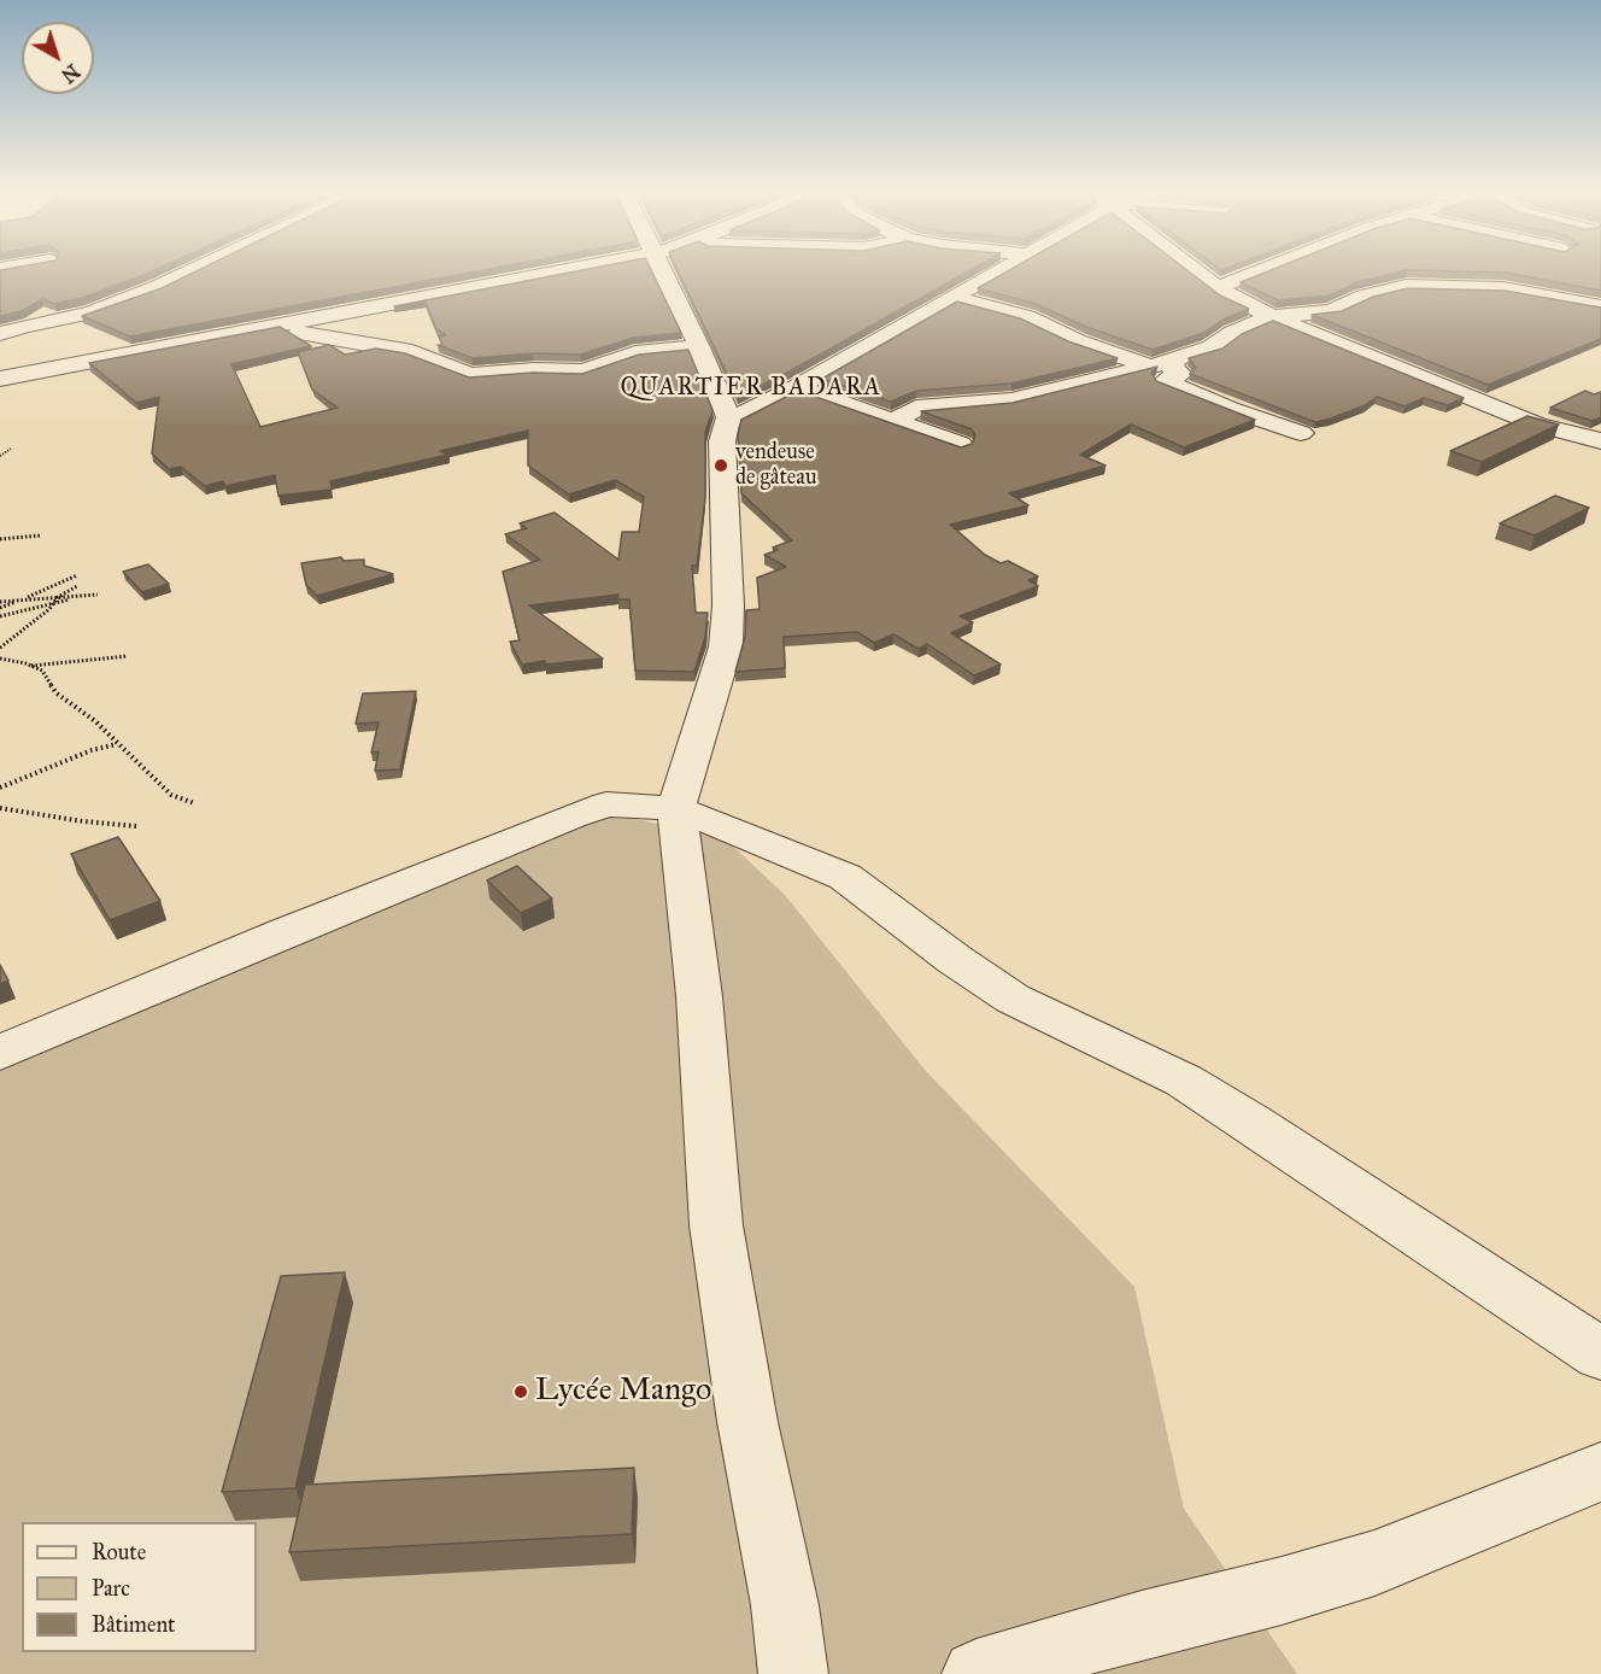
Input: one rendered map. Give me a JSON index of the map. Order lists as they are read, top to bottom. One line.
{"districts":["QUARTIER BADARA"],"places":["vendeuse de gâteau","Lycée Mango"],"legend":["Route","Parc","Bâtiment"],"north":"bottom right"}
